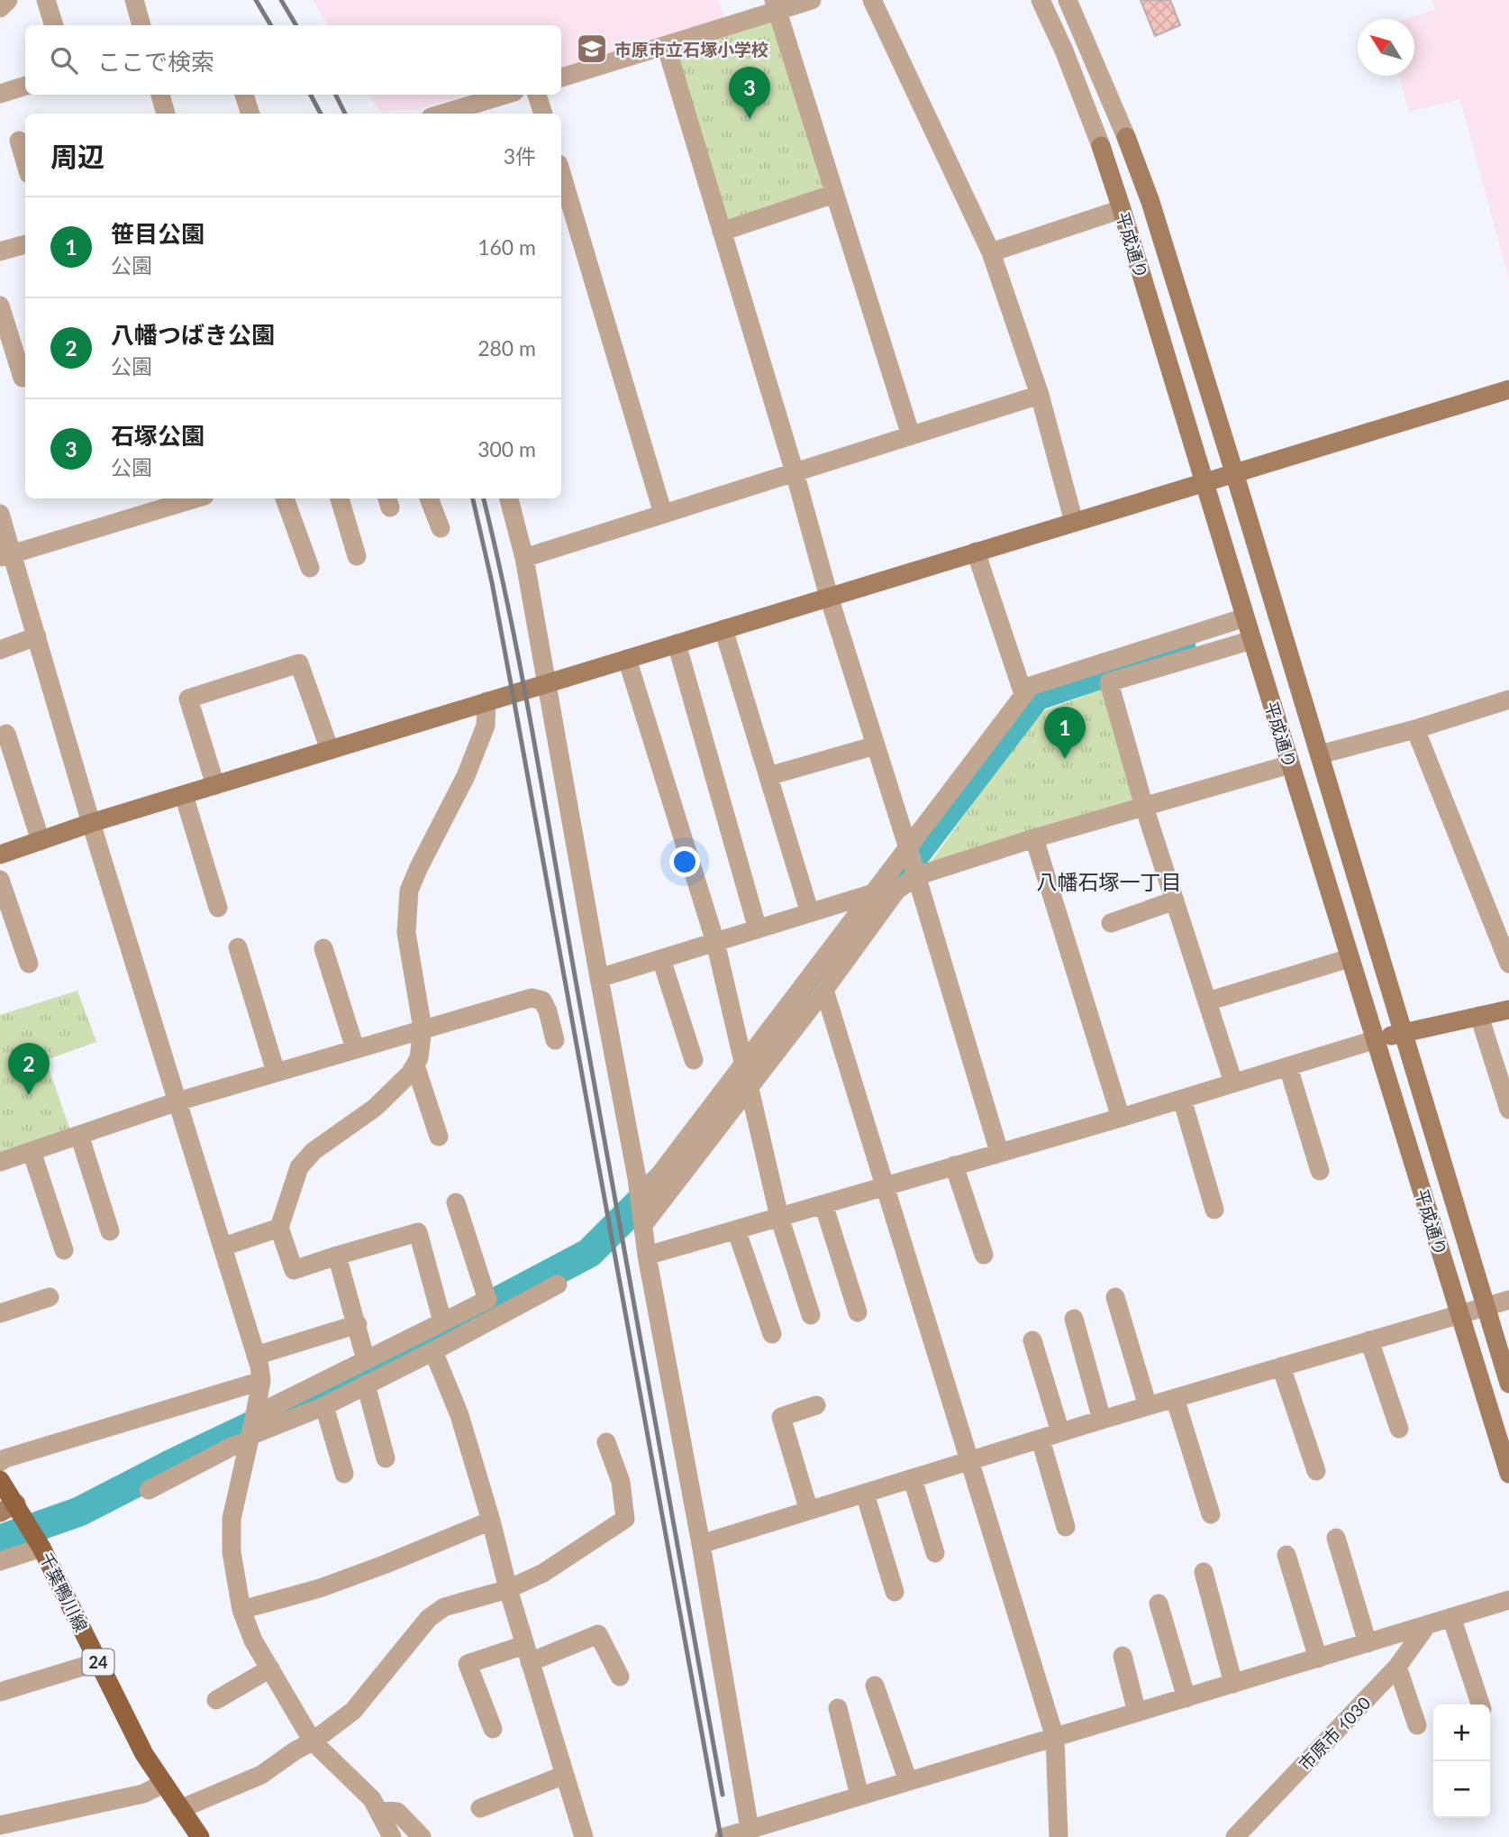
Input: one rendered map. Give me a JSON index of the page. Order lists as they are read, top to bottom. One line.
{"streets":{"main road":["千葉鴨川線","24"],"street":["平成通り","市原市 ｲ030"]},"districts":["八幡石塚一丁目"],"places":{"school or university":["市原市立石塚小学校"]},"north":"top left","page":{"search":"ここで検索","pins":["3","1","2"],"heading":["周辺","3件"],"list":[{"mark":"1","name":"笹目公園","note":"公園","value":"160 m"},{"mark":"2","name":"八幡つばき公園","note":"公園","value":"280 m"},{"mark":"3","name":"石塚公園","note":"公園","value":"300 m"}],"map_buttons":["+","−"]}}
